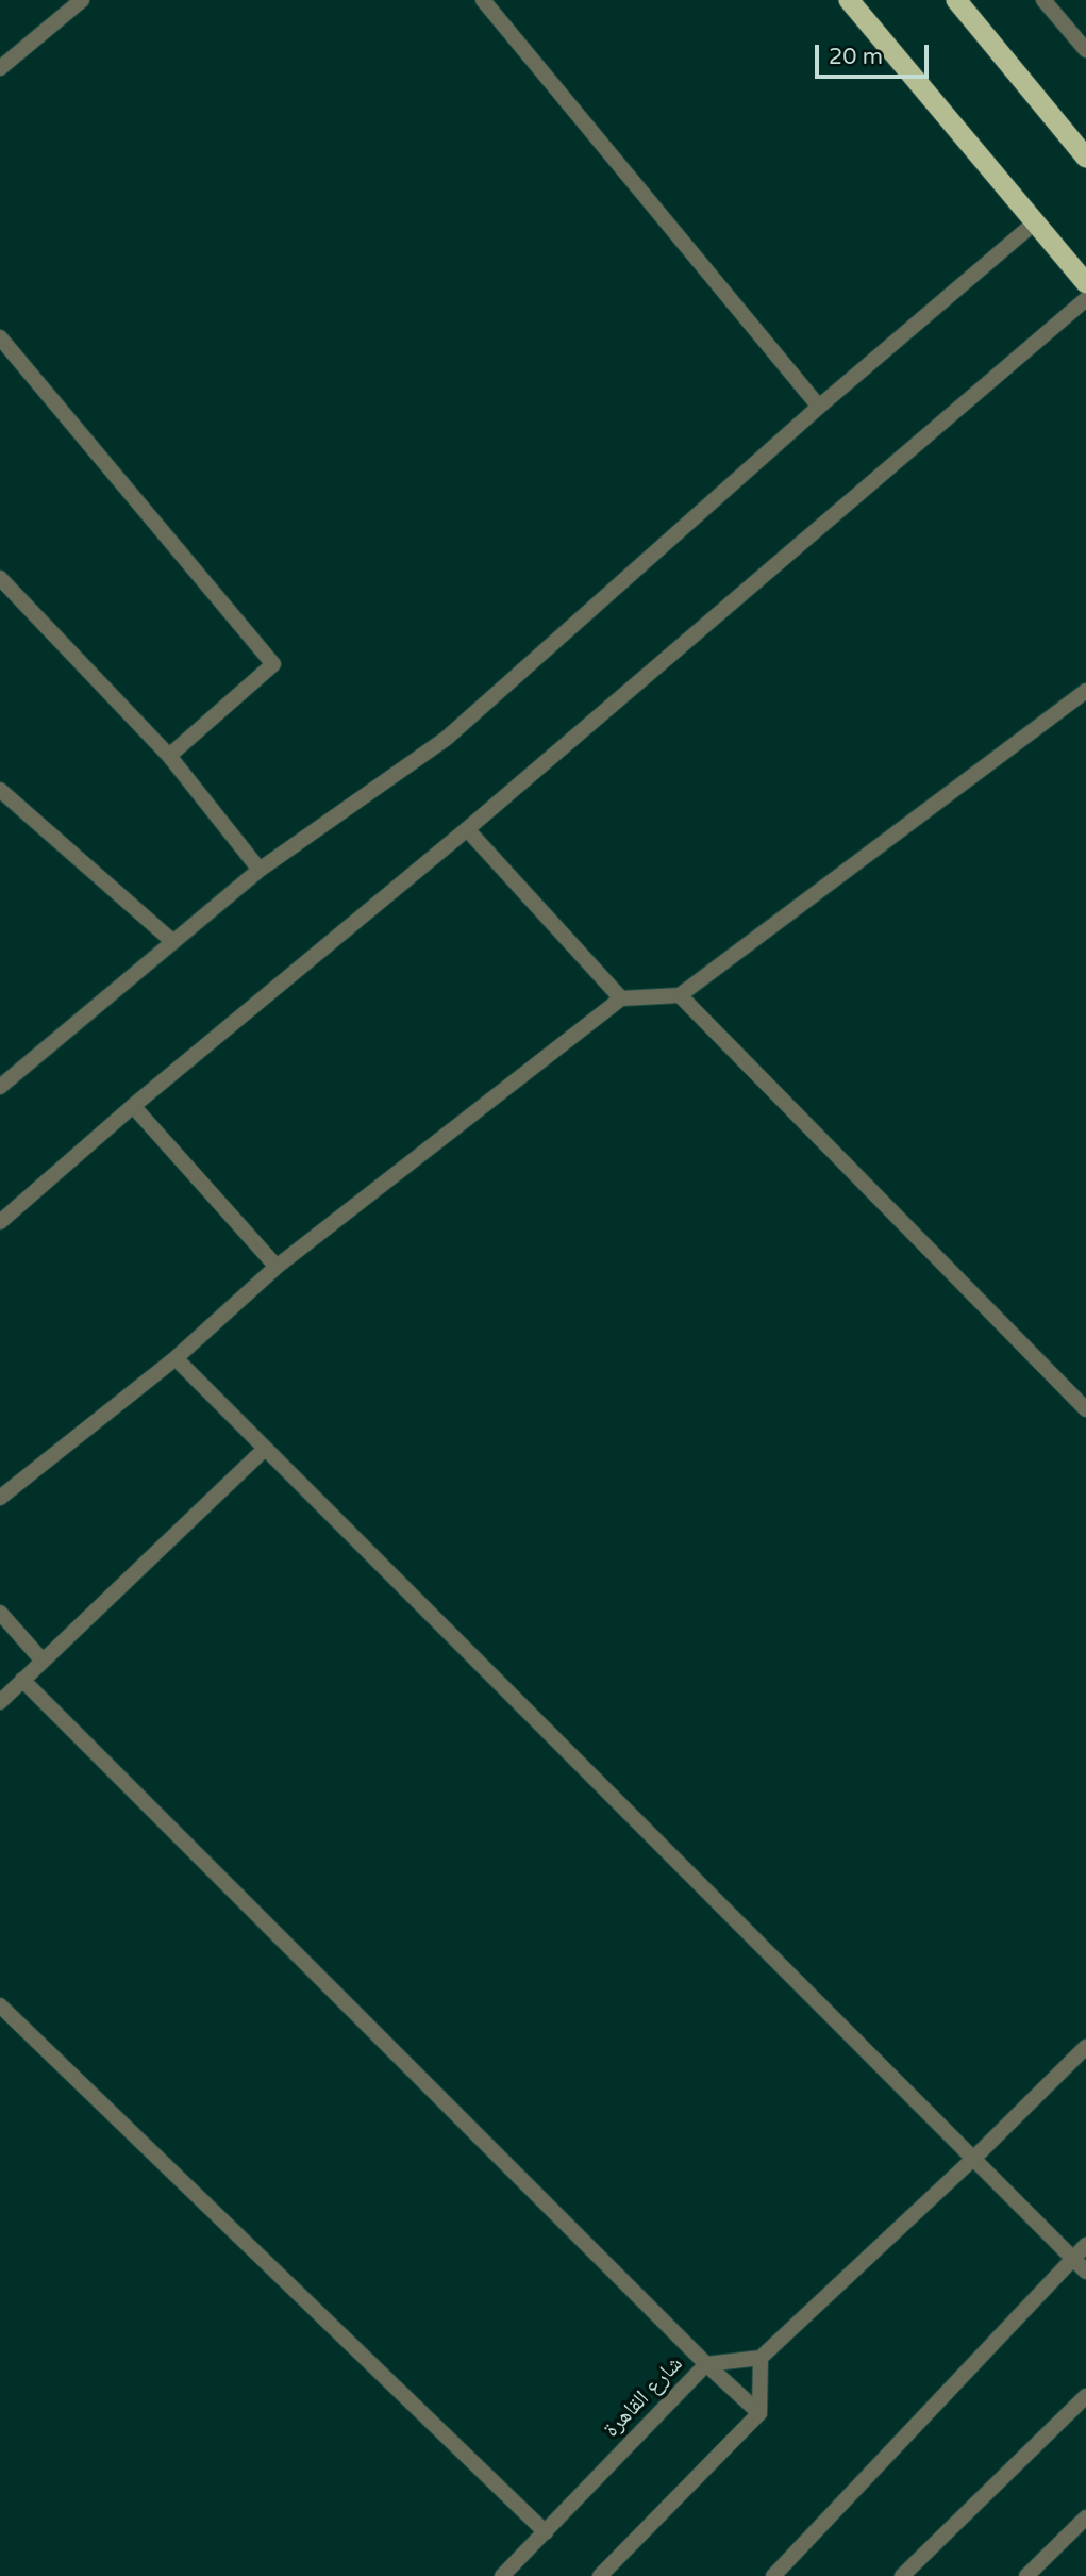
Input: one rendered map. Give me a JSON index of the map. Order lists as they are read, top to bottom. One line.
{"streets":{"street":["شارع القاهرة"]},"scale_bar":"20 m"}
